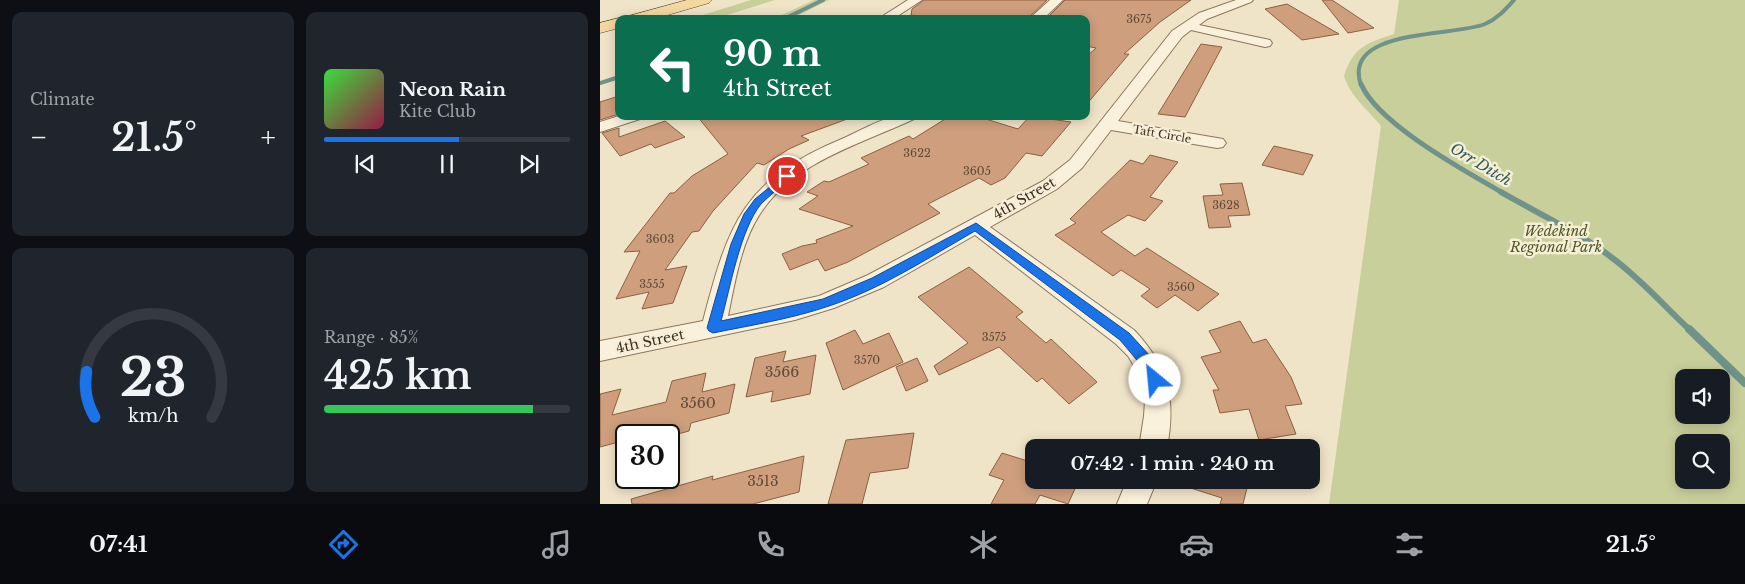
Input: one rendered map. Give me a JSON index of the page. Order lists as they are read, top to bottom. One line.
{"streets":{"street":["Taft Circle","4th Street"]},"crossings":[["Taft Circle","4th Street"]],"water":["Orr Ditch"],"parks":["Wedekind Regional Park"],"house_numbers":["3675","3622","3605","3628","3603","3555","3560","3575","3570","3566","3560","3513"],"page":{"tile":["Climate",["Range · 85%","425 km"]],"turn":["90 m","4th Street"],"song":["Neon Rain","Kite Club"],"heat":["−","21.5°","+"],"limit":"30","trip":"07:42 · 1 min · 240 m","tabs":["07:41","21.5°"],"gauge":["23","km/h"]}}
